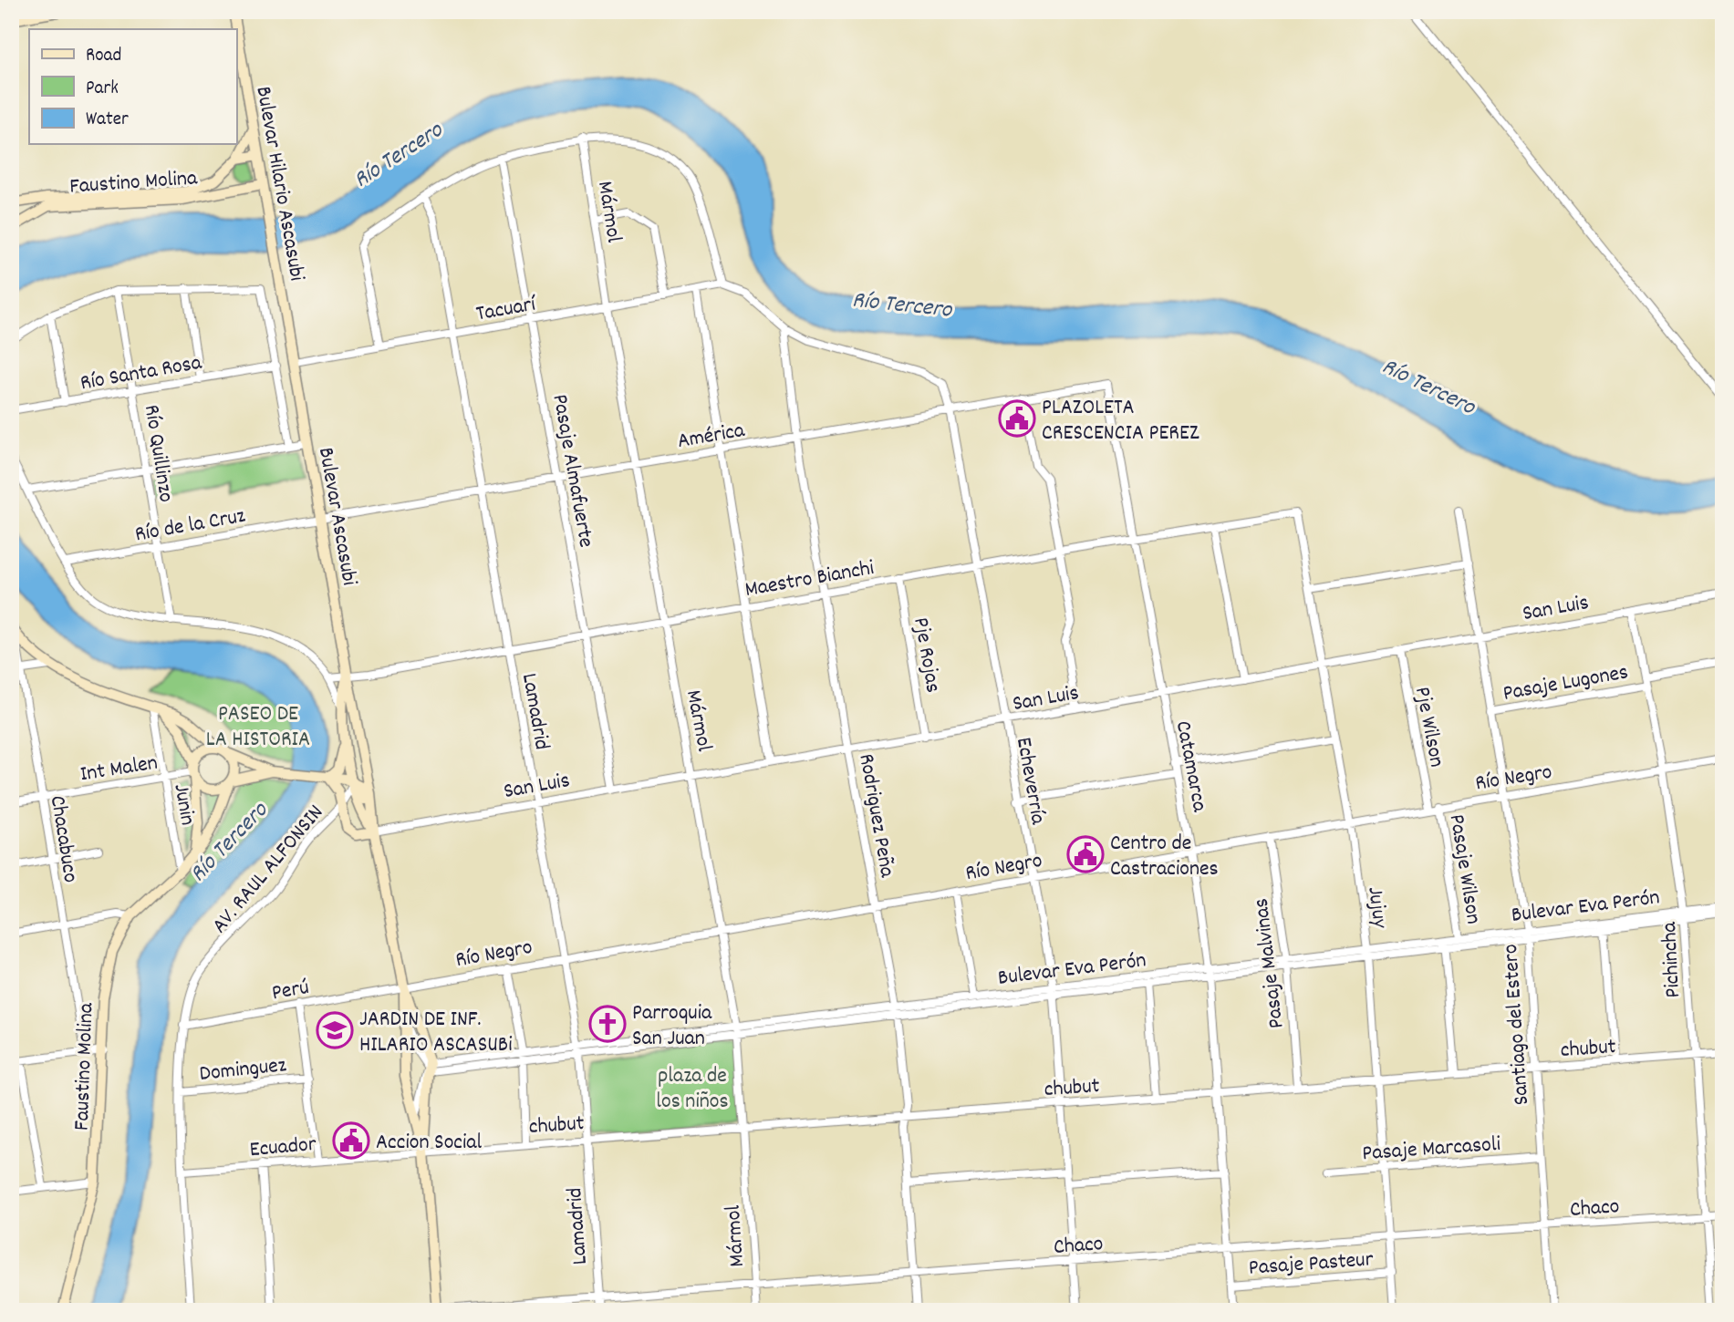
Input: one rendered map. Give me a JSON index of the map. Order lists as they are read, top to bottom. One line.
{"streets":{"street":["Faustino Molina","Bulevar Hilario Ascasubi","Mármol","Tacuarí","Río Santa Rosa","América","Río Quillinzo","Pasaje Almafuerte","Bulevar Ascasubi","Río de la Cruz","Maestro Bianchi","San Luis","Pje Rojas","Pasaje Lugones","Lamadrid","Pje Wilson","Catamarca","Int Malen","Río Negro","Echeverría","Junin","Rodriguez Peña","Chacabuco","AV. RAUL ALFONSIN","Pasaje Wilson","Bulevar Eva Perón","Jujuy","Pichincha","Pasaje Malvinas","Perú","Santiago del Estero","chubut","Dominguez","Ecuador","Pasaje Marcasoli","Chaco","Pasaje Pasteur"]},"crossings":[["Faustino Molina","Bulevar Hilario Ascasubi"],["Faustino Molina","Int Malen"],["Faustino Molina","Junin"],["Bulevar Hilario Ascasubi","Tacuarí"],["Bulevar Hilario Ascasubi","Río Santa Rosa"],["Bulevar Hilario Ascasubi","Bulevar Ascasubi"],["Mármol","Tacuarí"],["Mármol","América"],["Mármol","Maestro Bianchi"],["Mármol","San Luis"],["Mármol","Río Negro"],["Mármol","Bulevar Eva Perón"],["Mármol","chubut"],["Mármol","Chaco"],["Tacuarí","Pasaje Almafuerte"],["Tacuarí","Bulevar Ascasubi"],["Tacuarí","Lamadrid"],["Tacuarí","Echeverría"],["Río Santa Rosa","Río Quillinzo"],["América","Pasaje Almafuerte"],["América","Bulevar Ascasubi"],["América","Río de la Cruz"],["América","Lamadrid"],["América","Catamarca"],["América","Echeverría"],["América","Rodriguez Peña"],["Río Quillinzo","Río de la Cruz"],["Pasaje Almafuerte","Maestro Bianchi"],["Pasaje Almafuerte","San Luis"],["Bulevar Ascasubi","Río de la Cruz"],["Bulevar Ascasubi","Maestro Bianchi"],["Maestro Bianchi","Pje Rojas"],["Maestro Bianchi","Lamadrid"],["Maestro Bianchi","Catamarca"],["Maestro Bianchi","Echeverría"],["Maestro Bianchi","Rodriguez Peña"],["Maestro Bianchi","Jujuy"],["San Luis","Pje Rojas"],["San Luis","Lamadrid"],["San Luis","Pje Wilson"],["San Luis","Catamarca"],["San Luis","Echeverría"],["San Luis","Rodriguez Peña"],["San Luis","Jujuy"],["San Luis","Pichincha"],["San Luis","Santiago del Estero"],["Pasaje Lugones","Pichincha"],["Pasaje Lugones","Santiago del Estero"],["Lamadrid","Río Negro"],["Lamadrid","Bulevar Eva Perón"],["Lamadrid","chubut"],["Lamadrid","Chaco"],["Pje Wilson","Río Negro"],["Catamarca","Río Negro"],["Catamarca","Bulevar Eva Perón"],["Catamarca","chubut"],["Catamarca","Chaco"],["Catamarca","Pasaje Pasteur"],["Int Malen","Junin"],["Int Malen","Chacabuco"],["Río Negro","Echeverría"],["Río Negro","Rodriguez Peña"],["Río Negro","Pasaje Wilson"],["Río Negro","Jujuy"],["Río Negro","Pichincha"],["Río Negro","Pasaje Malvinas"],["Río Negro","Perú"],["Río Negro","Santiago del Estero"],["Echeverría","Rodriguez Peña"],["Echeverría","Bulevar Eva Perón"],["Echeverría","chubut"],["Echeverría","Chaco"],["Rodriguez Peña","Bulevar Eva Perón"],["Rodriguez Peña","chubut"],["Rodriguez Peña","Chaco"],["AV. RAUL ALFONSIN","Perú"],["AV. RAUL ALFONSIN","Dominguez"],["AV. RAUL ALFONSIN","Ecuador"],["Pasaje Wilson","Bulevar Eva Perón"],["Bulevar Eva Perón","Jujuy"],["Bulevar Eva Perón","Pichincha"],["Bulevar Eva Perón","Pasaje Malvinas"],["Bulevar Eva Perón","Santiago del Estero"],["Jujuy","chubut"],["Jujuy","Pasaje Marcasoli"],["Jujuy","Chaco"],["Jujuy","Pasaje Pasteur"],["Pichincha","chubut"],["Pichincha","Chaco"],["Pasaje Malvinas","chubut"],["Santiago del Estero","chubut"],["Santiago del Estero","Pasaje Marcasoli"],["Santiago del Estero","Chaco"],["chubut","Ecuador"]],"water":["Río Tercero"],"parks":["PASEO DE LA HISTORIA","plaza de los niños"],"places":{"public building":["PLAZOLETA CRESCENCIA PEREZ","Centro de Castraciones","Accion Social"],"church":["Parroquia San Juan"],"school or university":["JARDIN DE INF. HILARIO ASCASUBi"]},"legend":["Road","Park","Water"]}
